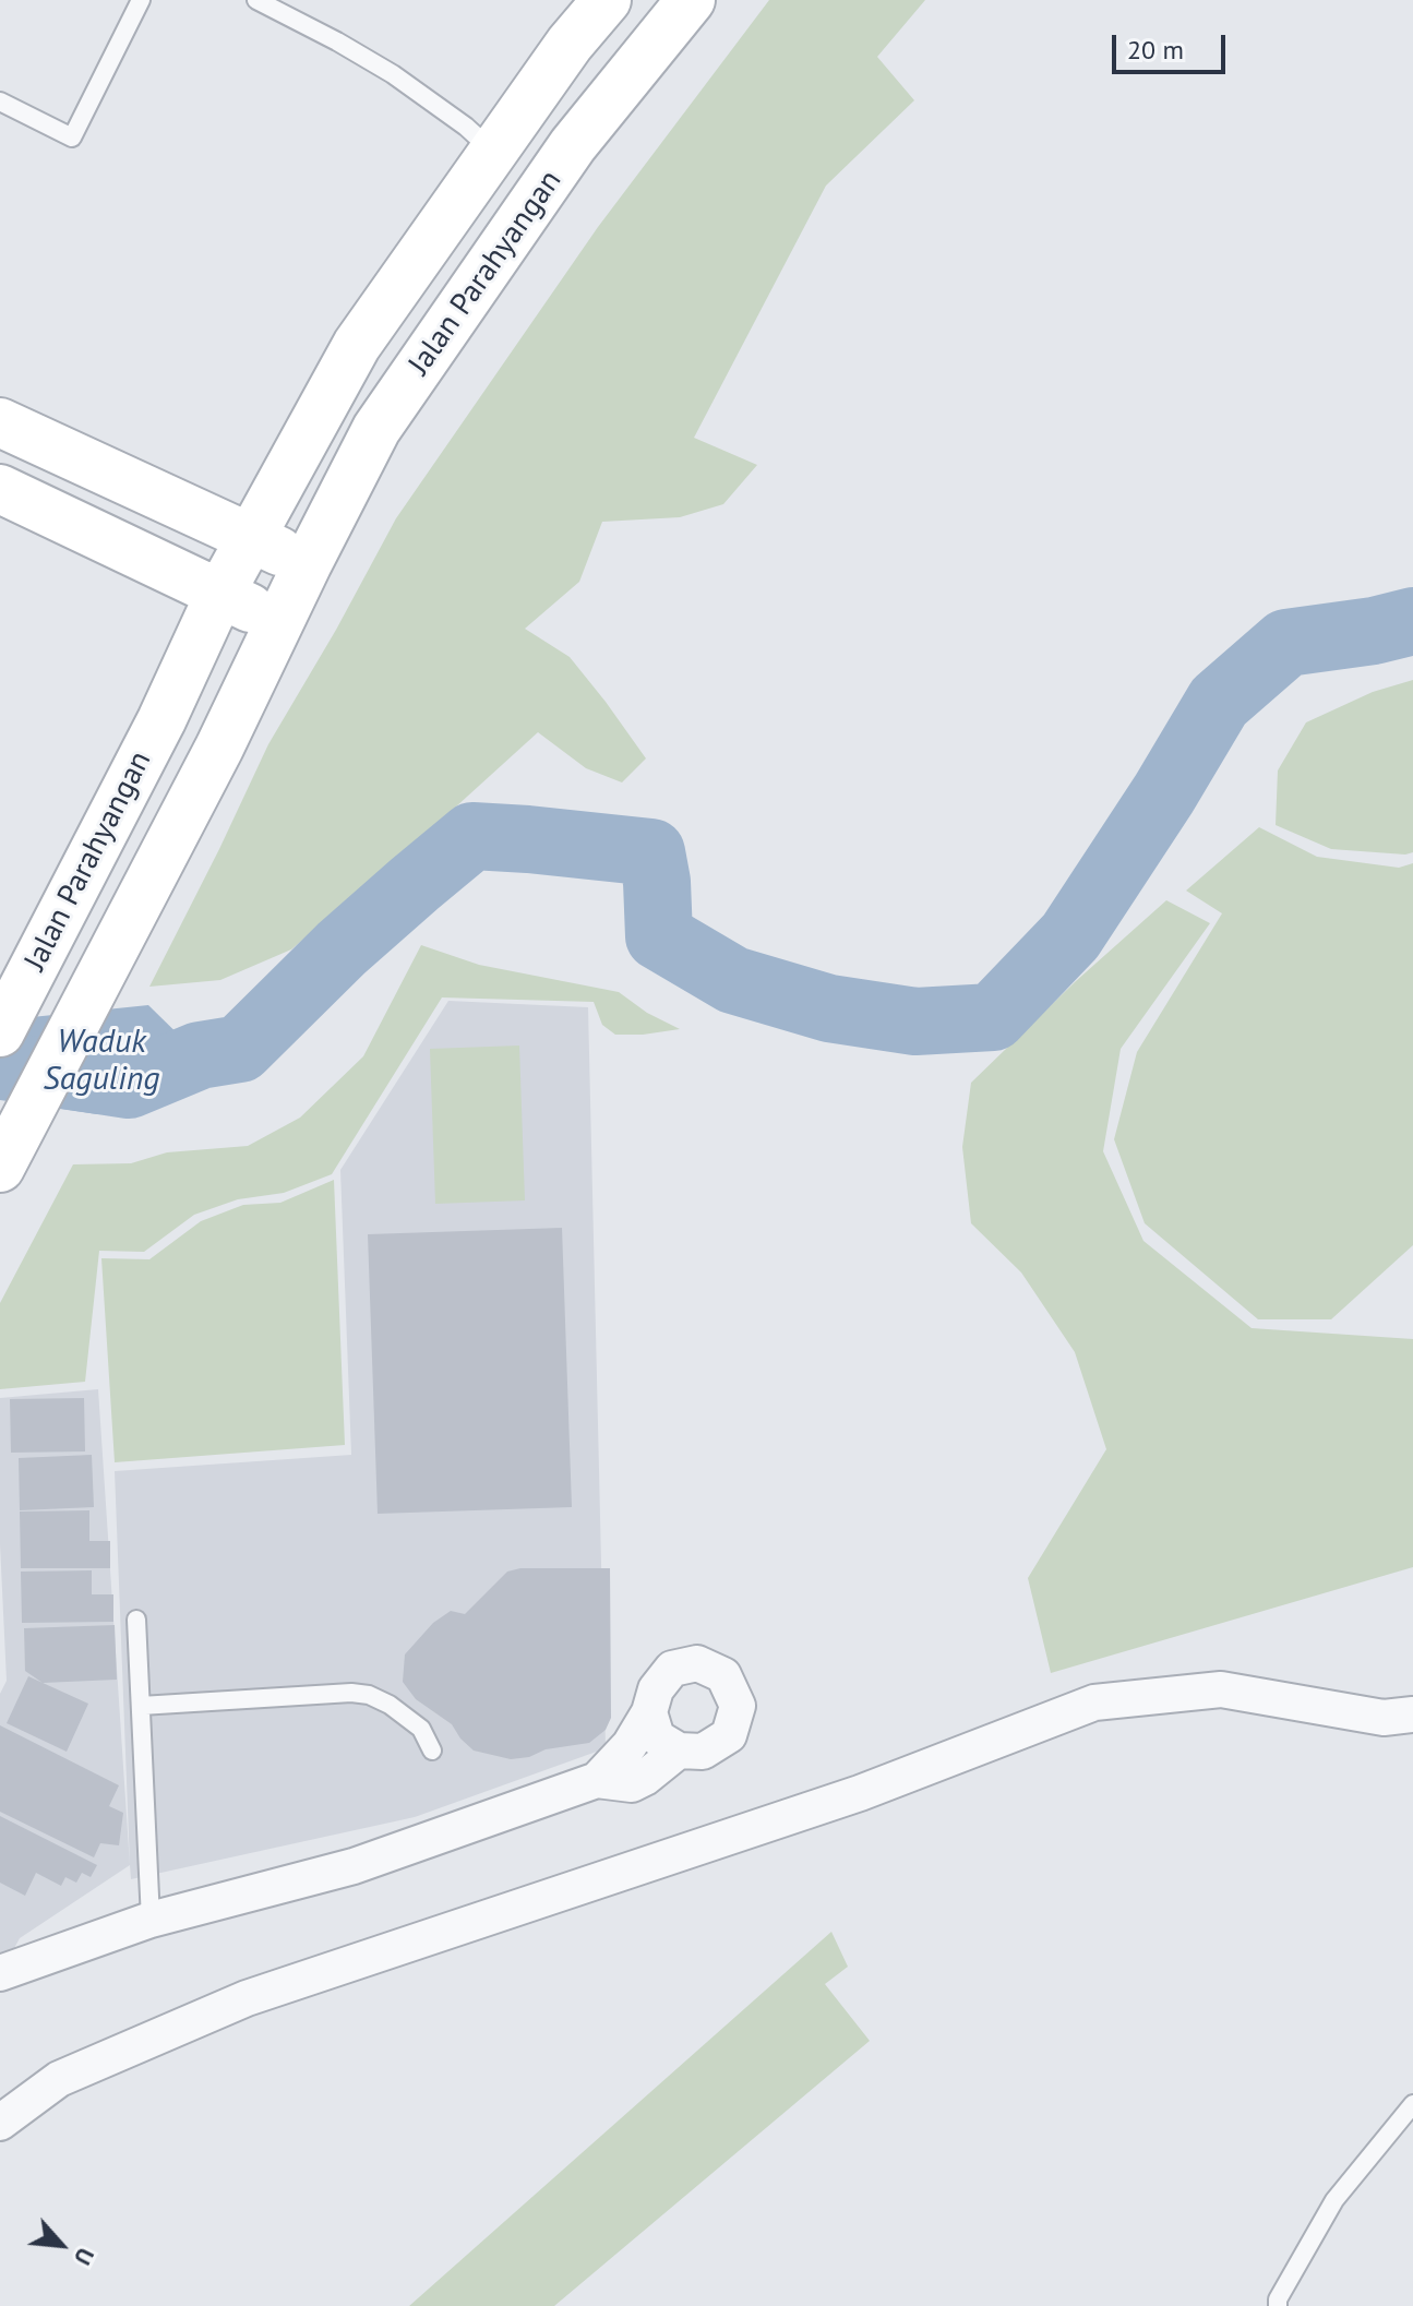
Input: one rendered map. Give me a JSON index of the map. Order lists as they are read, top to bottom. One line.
{"streets":{"main road":["Jalan Parahyangan"]},"water":["Waduk Saguling"],"scale_bar":"20 m","north":"bottom right"}
